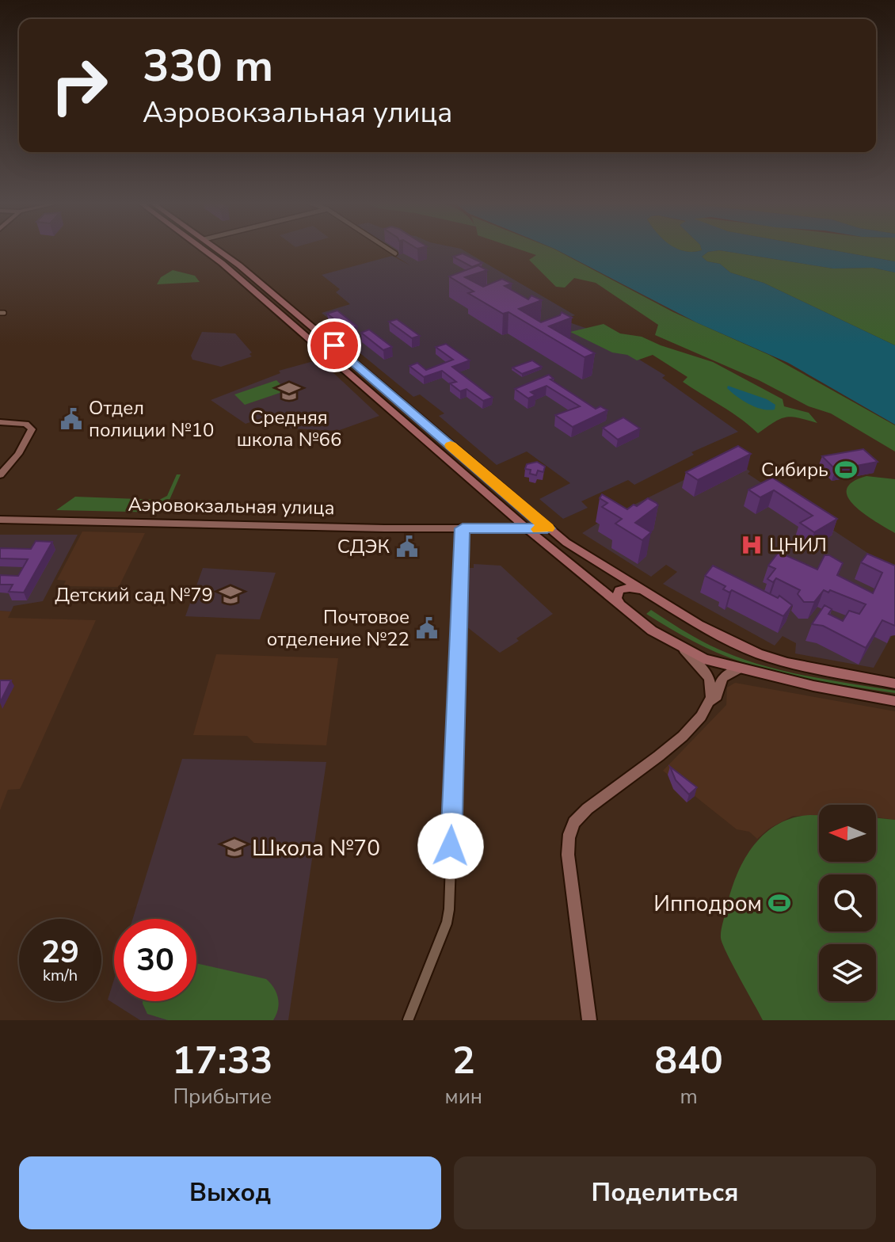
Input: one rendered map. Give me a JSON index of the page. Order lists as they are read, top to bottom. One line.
{"streets":{"street":["Аэровокзальная улица"]},"places":{"school or university":["Средняя школа №66","Детский сад №79","Школа №70"],"public building":["Отдел полиции №10","СДЭК","Почтовое отделение №22"],"sports":["Сибирь","Ипподром"],"hospital":["ЦНИЛ"]},"north":"left","page":{"turn":["330 m","Аэровокзальная улица"],"speed":"29 km/h","limit":"30","eta":["17:33","Прибытие","2","мин","840","m"],"buttons":["Выход","Поделиться"]}}
